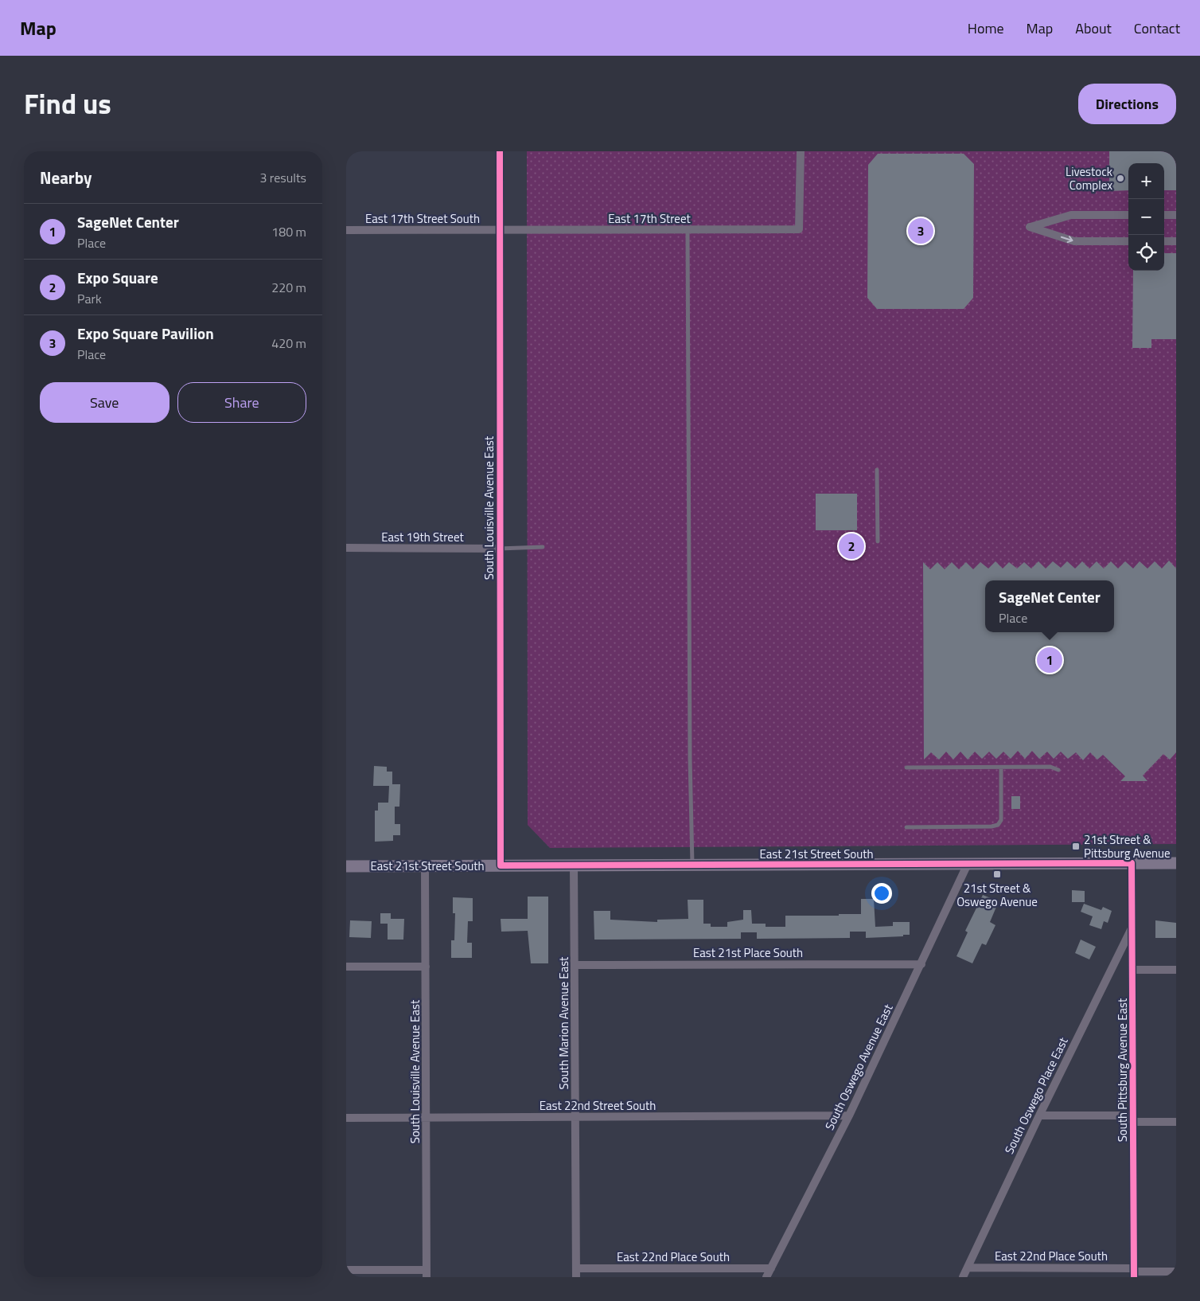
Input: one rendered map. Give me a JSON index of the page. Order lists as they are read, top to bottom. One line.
{"streets":{"main road":["East 21st Street South"],"street":["East 17th Street South","East 17th Street","South Louisville Avenue East","East 19th Street","East 21st Place South","South Marion Avenue East","South Oswego Avenue East","South Pittsburg Avenue East","South Oswego Place East","East 22nd Street South","East 22nd Place South"]},"crossings":[["East 17th Street South","East 17th Street"],["East 17th Street South","South Louisville Avenue East"],["East 17th Street","South Louisville Avenue East"],["South Louisville Avenue East","East 19th Street"],["South Louisville Avenue East","East 21st Street South"],["South Louisville Avenue East","East 22nd Street South"],["East 21st Street South","South Marion Avenue East"],["East 21st Street South","South Oswego Avenue East"],["East 21st Street South","South Pittsburg Avenue East"],["East 21st Place South","South Marion Avenue East"],["East 21st Place South","South Oswego Avenue East"],["South Marion Avenue East","East 22nd Street South"],["South Marion Avenue East","East 22nd Place South"],["South Oswego Avenue East","East 22nd Street South"],["South Oswego Avenue East","East 22nd Place South"],["South Pittsburg Avenue East","South Oswego Place East"],["South Pittsburg Avenue East","East 22nd Place South"],["South Oswego Place East","East 22nd Place South"]],"places":{"other":["Livestock Complex"],"transit":["21st Street & Pittsburg Avenue","21st Street & Oswego Avenue"]},"page":{"header":"Map","nav":["Home","Map","About","Contact"],"title":"Find us","buttons":["Directions",["Save","Share"]],"heading":["Nearby","3 results"],"map_buttons":["+","−"],"list":[{"mark":"1","name":"SageNet Center","note":"Place","value":"180 m"},{"mark":"2","name":"Expo Square","note":"Park","value":"220 m"},{"mark":"3","name":"Expo Square Pavilion","note":"Place","value":"420 m"}],"pins":["3","2","1"],"popup":["SageNet Center","Place"]}}
